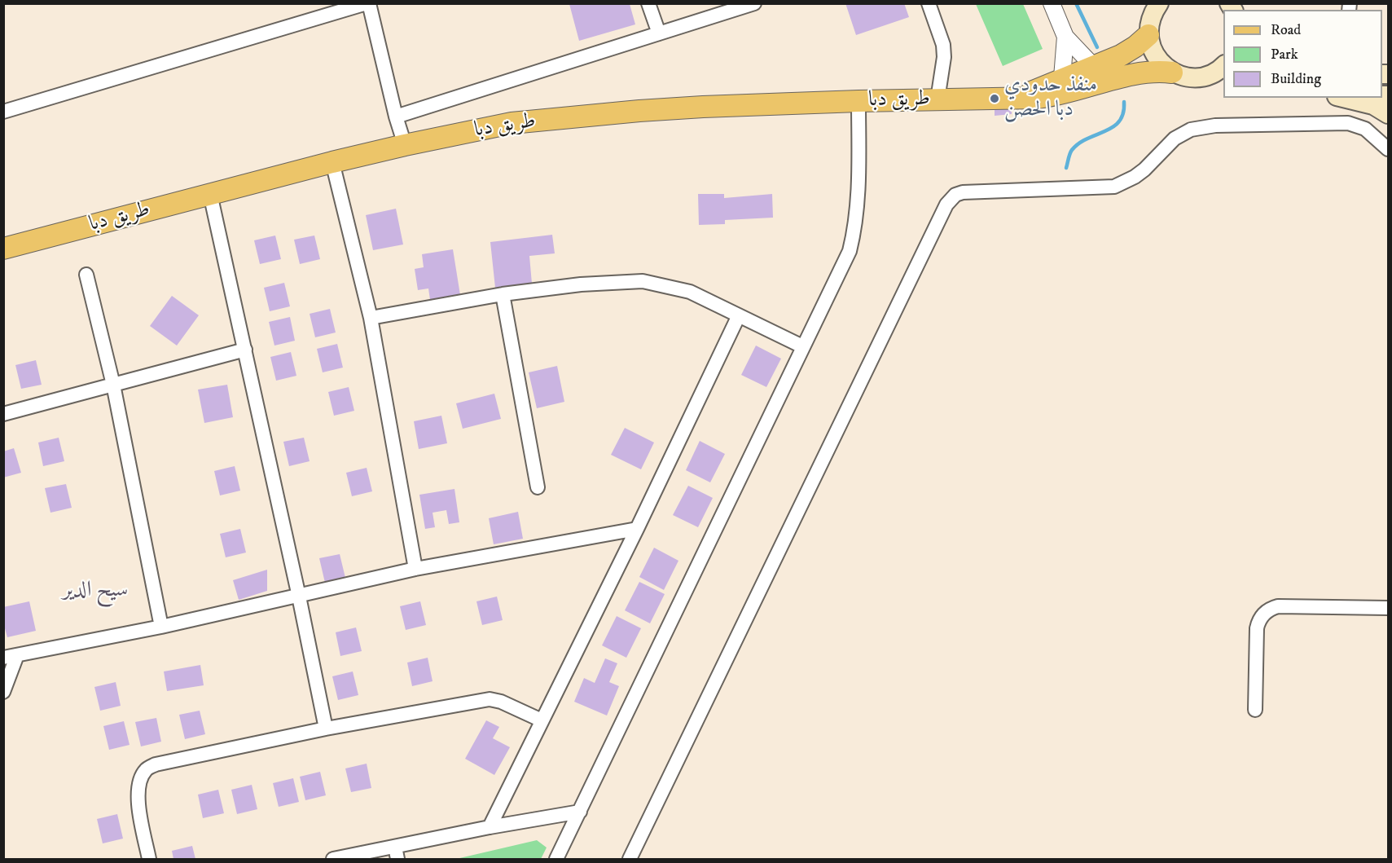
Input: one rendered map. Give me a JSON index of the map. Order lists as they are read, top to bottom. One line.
{"streets":{"main road":["طريق دبا"]},"districts":["سيح الدير"],"places":["منفذ حدودي دبا الحصن"],"legend":["Road","Park","Building"]}
